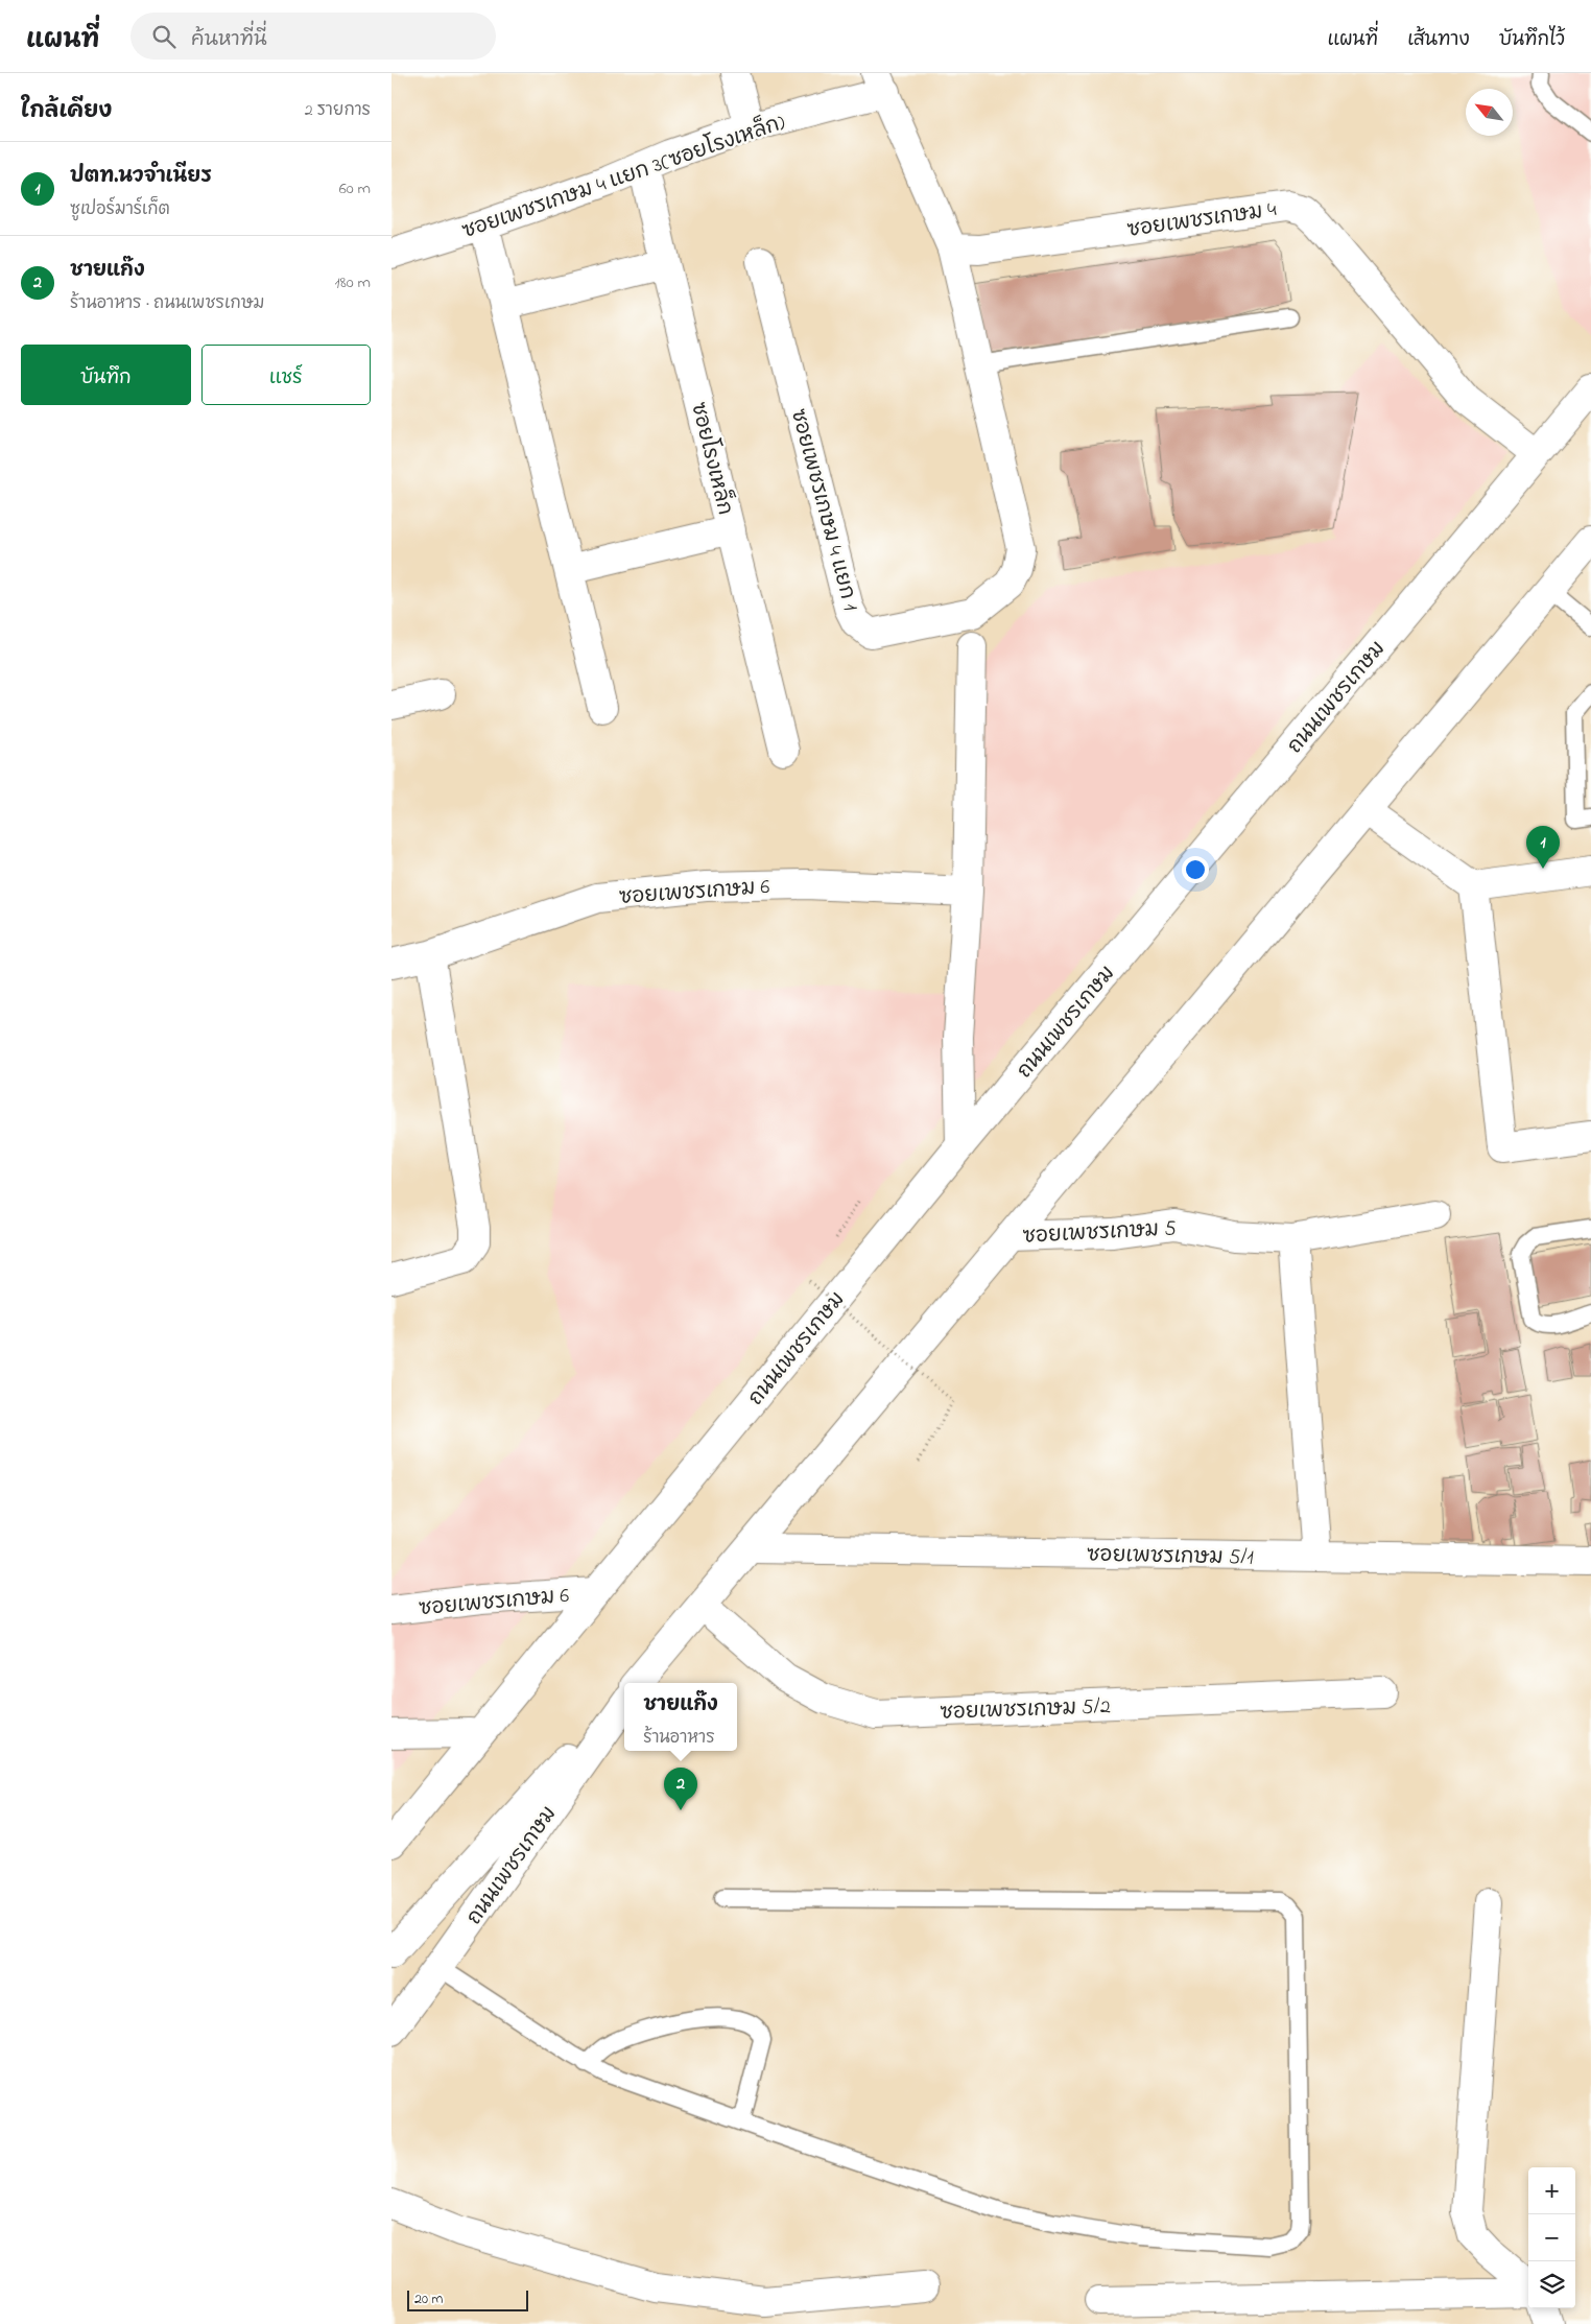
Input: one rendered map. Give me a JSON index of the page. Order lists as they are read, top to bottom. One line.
{"streets":{"street":["ซอยเพชรเกษม 4 แยก 3(ซอยโรงเหล็ก)","ซอยเพชรเกษม 4","ซอยโรงเหล็ก","ซอยเพชรเกษม 4 แยก 1","ถนนเพชรเกษม","ซอยเพชรเกษม 6","ซอยเพชรเกษม 5","ซอยเพชรเกษม 5/1","ซอยเพชรเกษม 5/2"]},"crossings":[["ซอยเพชรเกษม 4 แยก 3(ซอยโรงเหล็ก)","ซอยโรงเหล็ก"],["ซอยเพชรเกษม 4","ซอยเพชรเกษม 4 แยก 1"],["ซอยเพชรเกษม 4","ถนนเพชรเกษม"],["ถนนเพชรเกษม","ซอยเพชรเกษม 6"],["ถนนเพชรเกษม","ซอยเพชรเกษม 5"],["ถนนเพชรเกษม","ซอยเพชรเกษม 5/1"],["ถนนเพชรเกษม","ซอยเพชรเกษม 5/2"]],"scale_bar":"20 m","north":"top left","page":{"header":"แผนที่","search":"ค้นหาที่นี่","nav":["แผนที่","เส้นทาง","บันทึกไว้"],"heading":["ใกล้เคียง","2 รายการ"],"list":[{"mark":"1","name":"ปตท.นวจำเนียร","note":"ซูเปอร์มาร์เก็ต","value":"60 m"},{"mark":"2","name":"ชายแก๊ง","note":"ร้านอาหาร · ถนนเพชรเกษม","value":"180 m"}],"buttons":["บันทึก","แชร์"],"pins":["1","2"],"popup":["ชายแก๊ง","ร้านอาหาร"],"map_buttons":["+","−"],"scale":"20 m"}}
